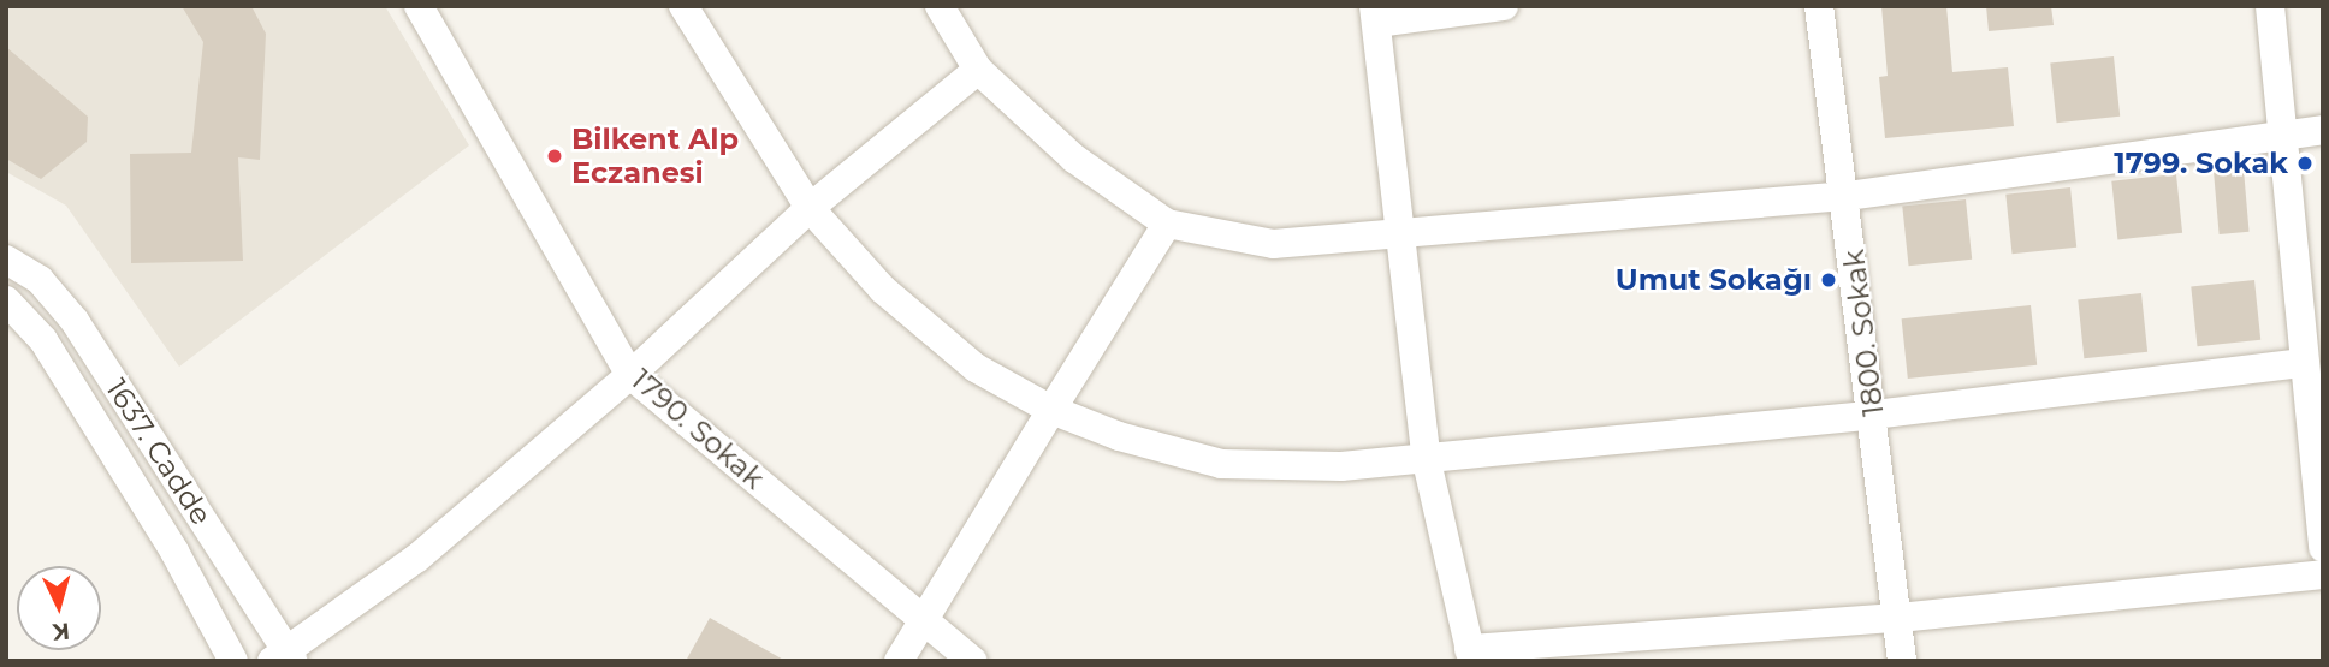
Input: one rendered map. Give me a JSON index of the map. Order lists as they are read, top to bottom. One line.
{"streets":{"street":["1800. Sokak","1790. Sokak","1637. Cadde"]},"places":["Bilkent Alp Eczanesi","1799. Sokak","Umut Sokağı"],"north":"bottom"}
